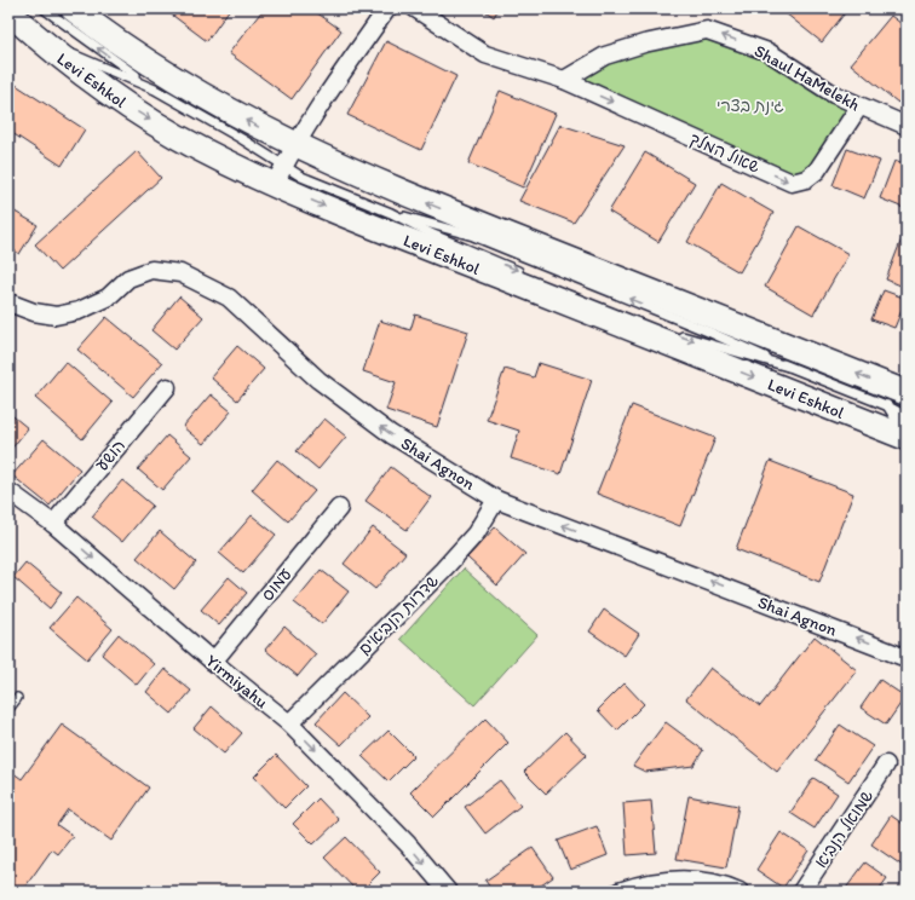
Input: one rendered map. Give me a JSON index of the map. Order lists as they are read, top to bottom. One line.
{"streets":{"main road":["Levi Eshkol"],"street":["Shaul HaMelekh","שאול המלך","הושע","Shai Agnon","עמוס","שדרות הנביאים","Yirmiyahu","שמואל הנביא"]},"crossings":[["Shaul HaMelekh","שאול המלך"],["הושע","Yirmiyahu"],["Shai Agnon","שדרות הנביאים"],["עמוס","Yirmiyahu"],["שדרות הנביאים","Yirmiyahu"]],"one_way":["Shaul HaMelekh","שאול המלך","Shai Agnon","Yirmiyahu"],"parks":["גינת בצרי"]}
